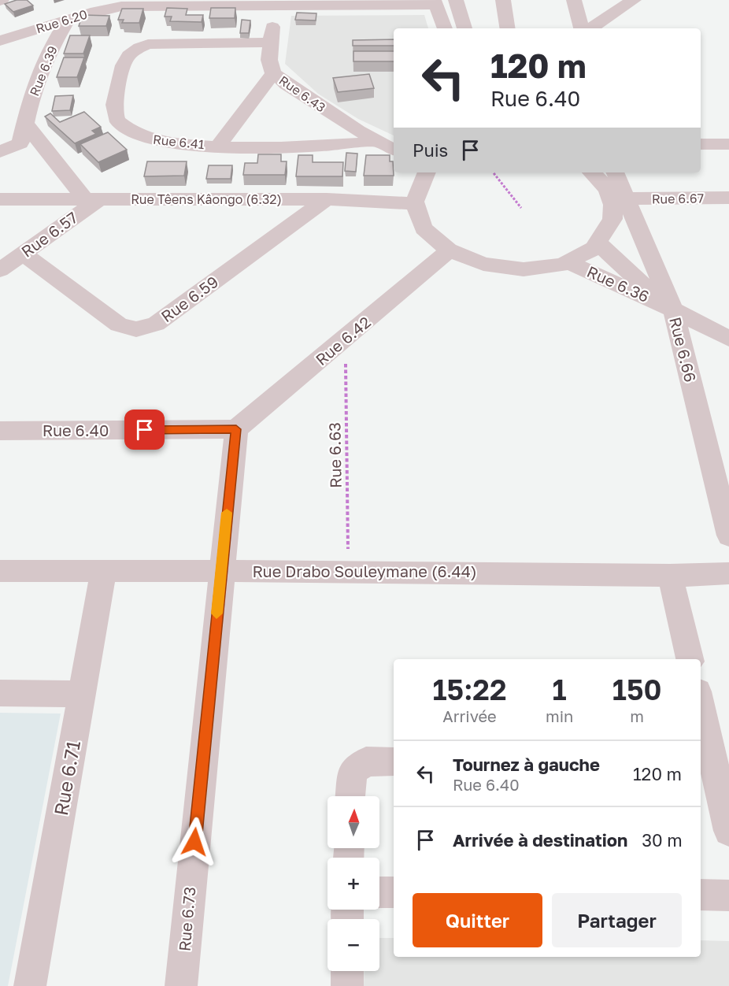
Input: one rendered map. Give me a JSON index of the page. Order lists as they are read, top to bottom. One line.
{"streets":{"street":["Rue 6.20","Rue 6.39","Rue 6.43","Rue 6.41","Rue 6.67","Rue Têens Kâongo (6.32)","Rue 6.57","Rue 6.36","Rue 6.59","Rue 6.42","Rue 6.66","Rue 6.40","Rue Drabo Souleymane (6.44)","Rue 6.71","Rue 6.73"],"path":["Rue 6.63"]},"crossings":[["Rue 6.20","Rue 6.39"],["Rue 6.20","Rue 6.43"],["Rue 6.43","Rue 6.41"],["Rue 6.67","Rue 6.66"],["Rue Têens Kâongo (6.32)","Rue 6.57"],["Rue Têens Kâongo (6.32)","Rue 6.59"],["Rue 6.57","Rue 6.59"],["Rue 6.36","Rue 6.66"],["Rue 6.42","Rue 6.40"],["Rue 6.42","Rue 6.63"],["Rue 6.42","Rue 6.73"],["Rue 6.40","Rue 6.73"],["Rue 6.63","Rue Drabo Souleymane (6.44)"],["Rue Drabo Souleymane (6.44)","Rue 6.71"],["Rue Drabo Souleymane (6.44)","Rue 6.73"]],"north":"top","page":{"turn":["120 m","Rue 6.40"],"then":"Puis","eta":["15:22","Arrivée","1","min","150","m"],"list":[{"name":"Tournez à gauche","note":"Rue 6.40","value":"120 m"},{"name":"Arrivée à destination","value":"30 m"}],"map_buttons":["+","−"],"buttons":["Quitter","Partager"]}}
